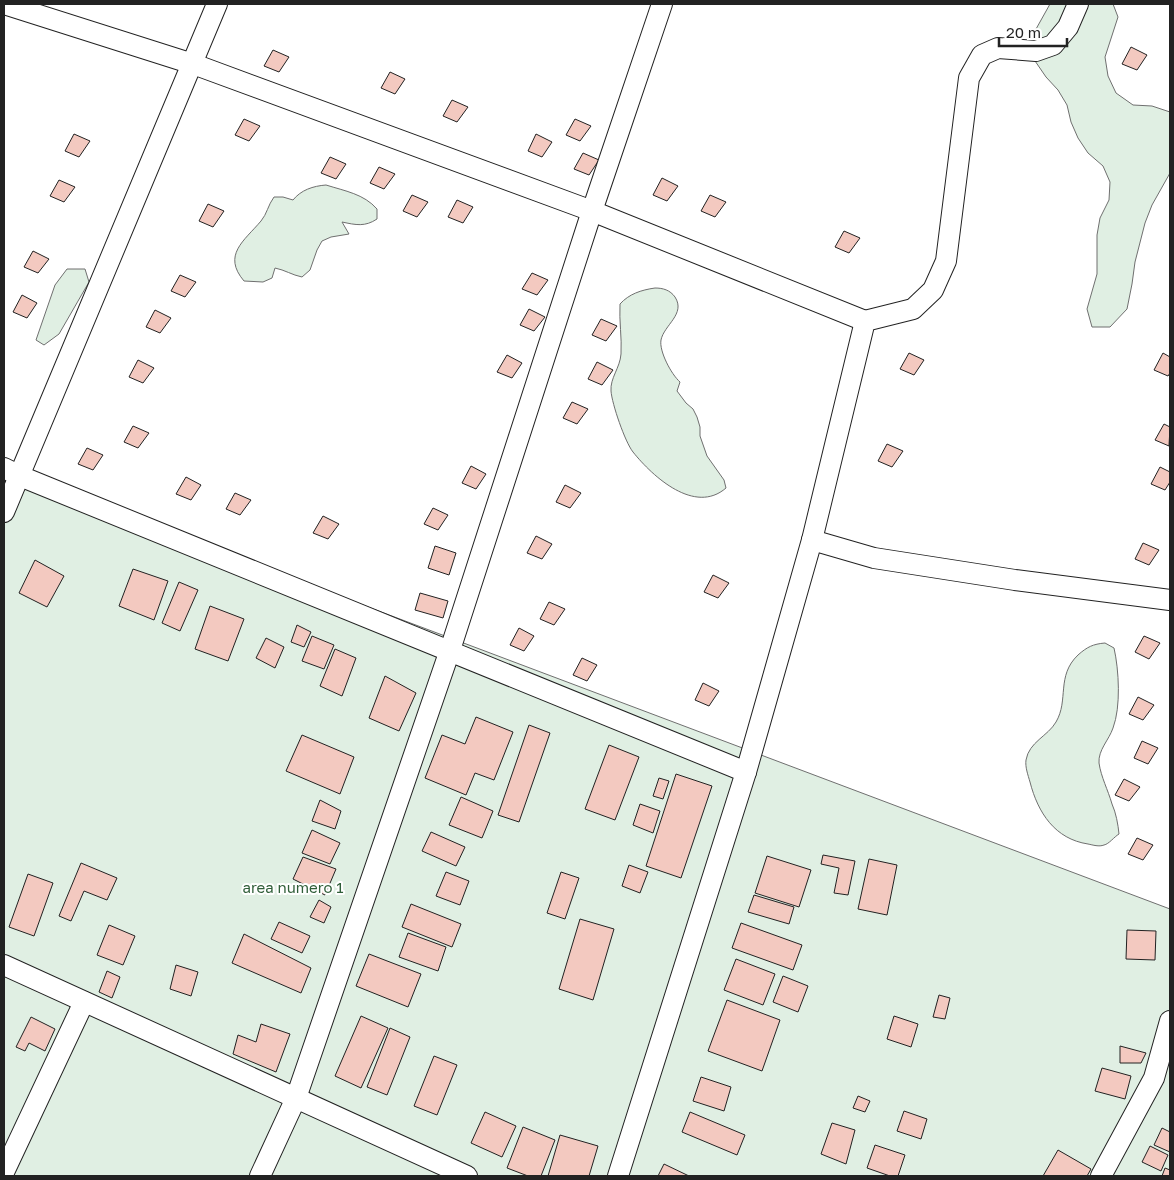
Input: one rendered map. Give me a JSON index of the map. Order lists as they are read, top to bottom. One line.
{"parks":["area numero 1"],"scale_bar":"20 m"}
